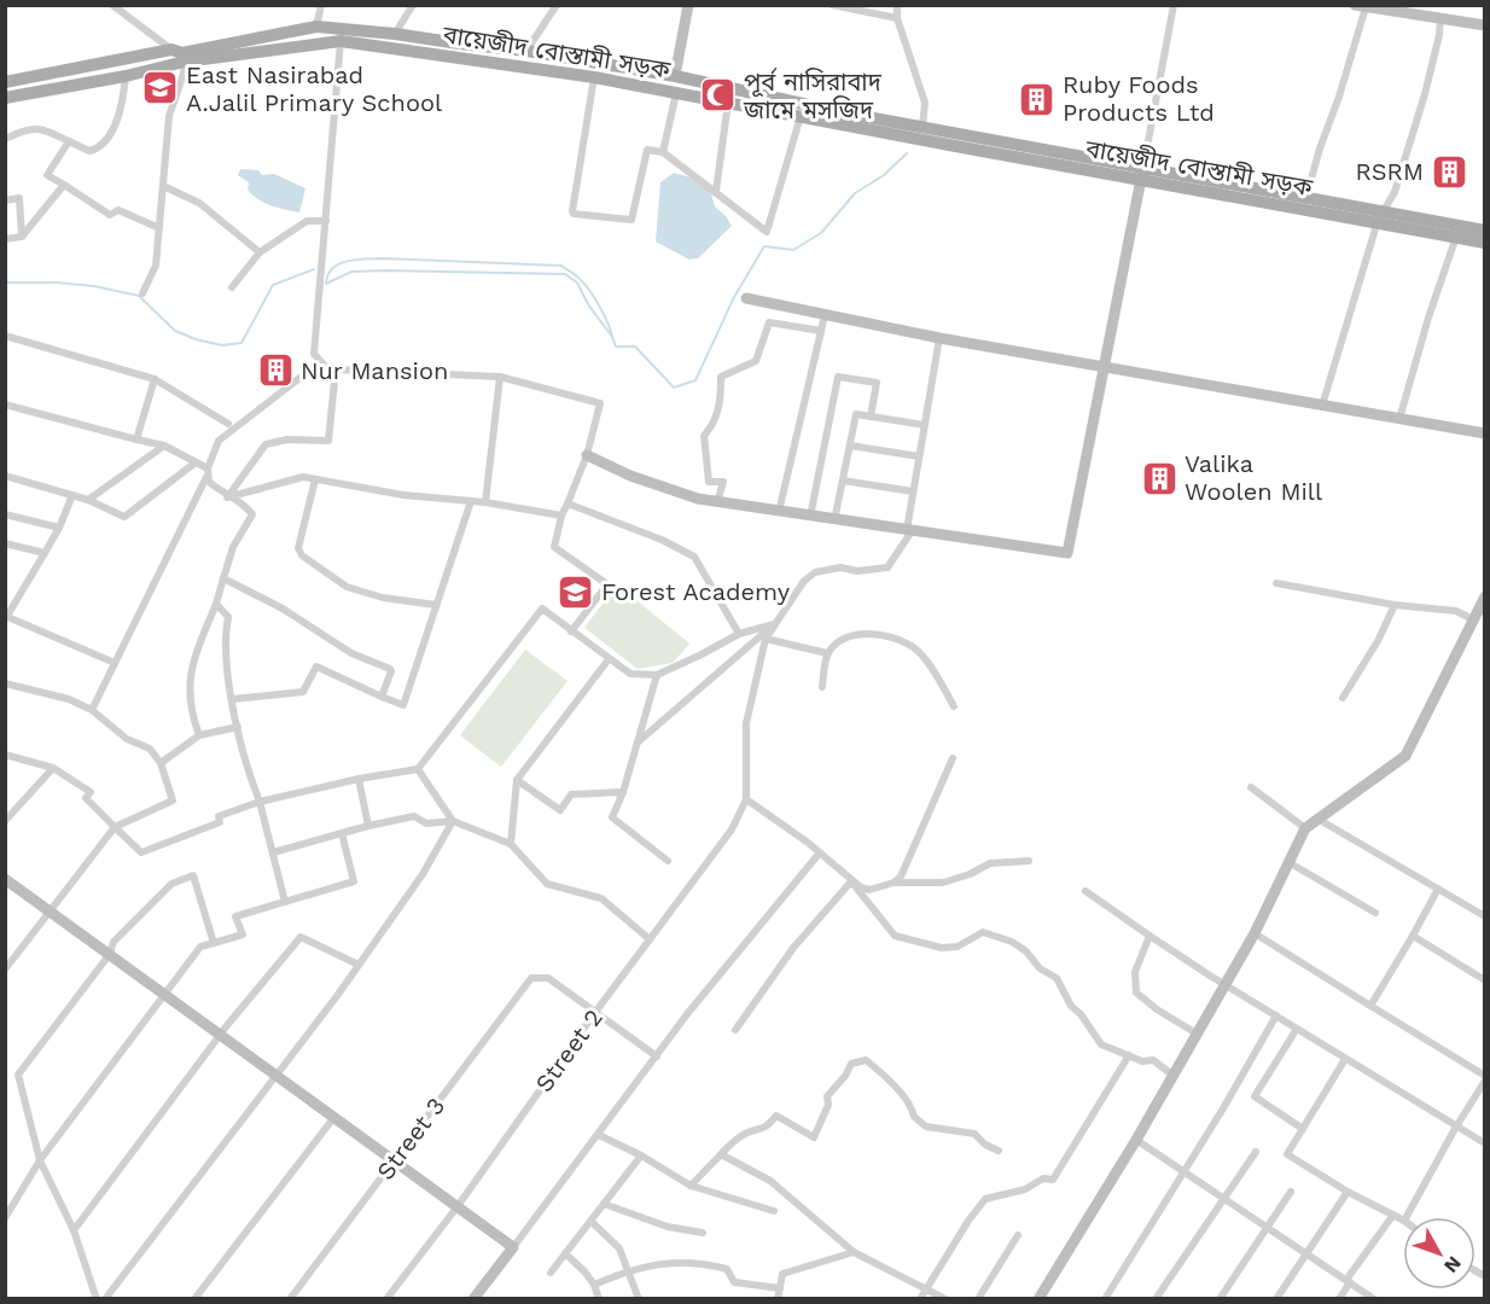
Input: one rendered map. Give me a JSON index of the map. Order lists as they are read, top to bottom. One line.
{"streets":{"main road":["বায়েজীদ বোস্তামী সড়ক"],"street":["Street 2","Street 3"]},"crossings":[["Street 2","Street 3"]],"places":{"school or university":["East Nasirabad A.Jalil Primary School","Forest Academy"],"mosque":["পূর্ব নাসিরাবাদ জামে মসজিদ"],"building":["Ruby Foods Products Ltd","RSRM","Nur Mansion","Valika Woolen Mill"]},"north":"bottom right"}
